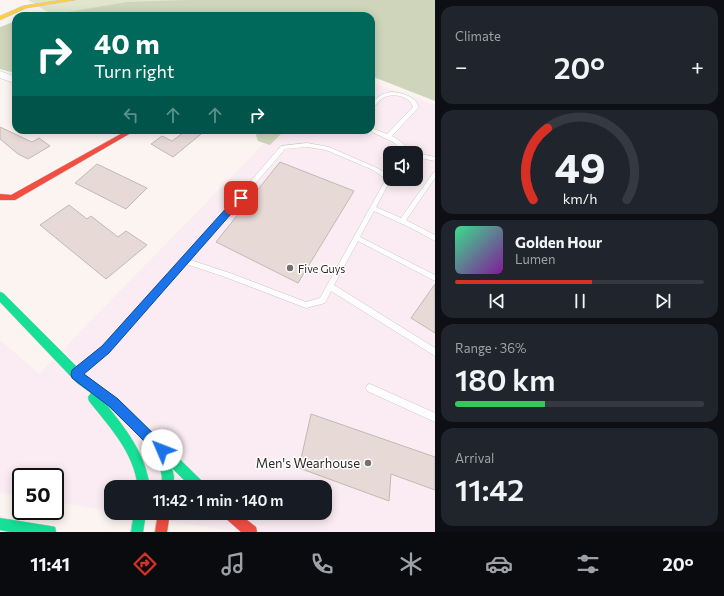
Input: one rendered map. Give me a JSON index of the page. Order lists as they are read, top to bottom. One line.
{"places":["Five Guys","Men's Wearhouse"],"page":{"tile":["Climate",["Range · 36%","180 km"],["Arrival","11:42"]],"turn":["40 m","Turn right"],"heat":["−","20°","+"],"song":["Golden Hour","Lumen"],"limit":"50","trip":"11:42 · 1 min · 140 m","tabs":["11:41","20°"],"gauge":["49","km/h"]}}
